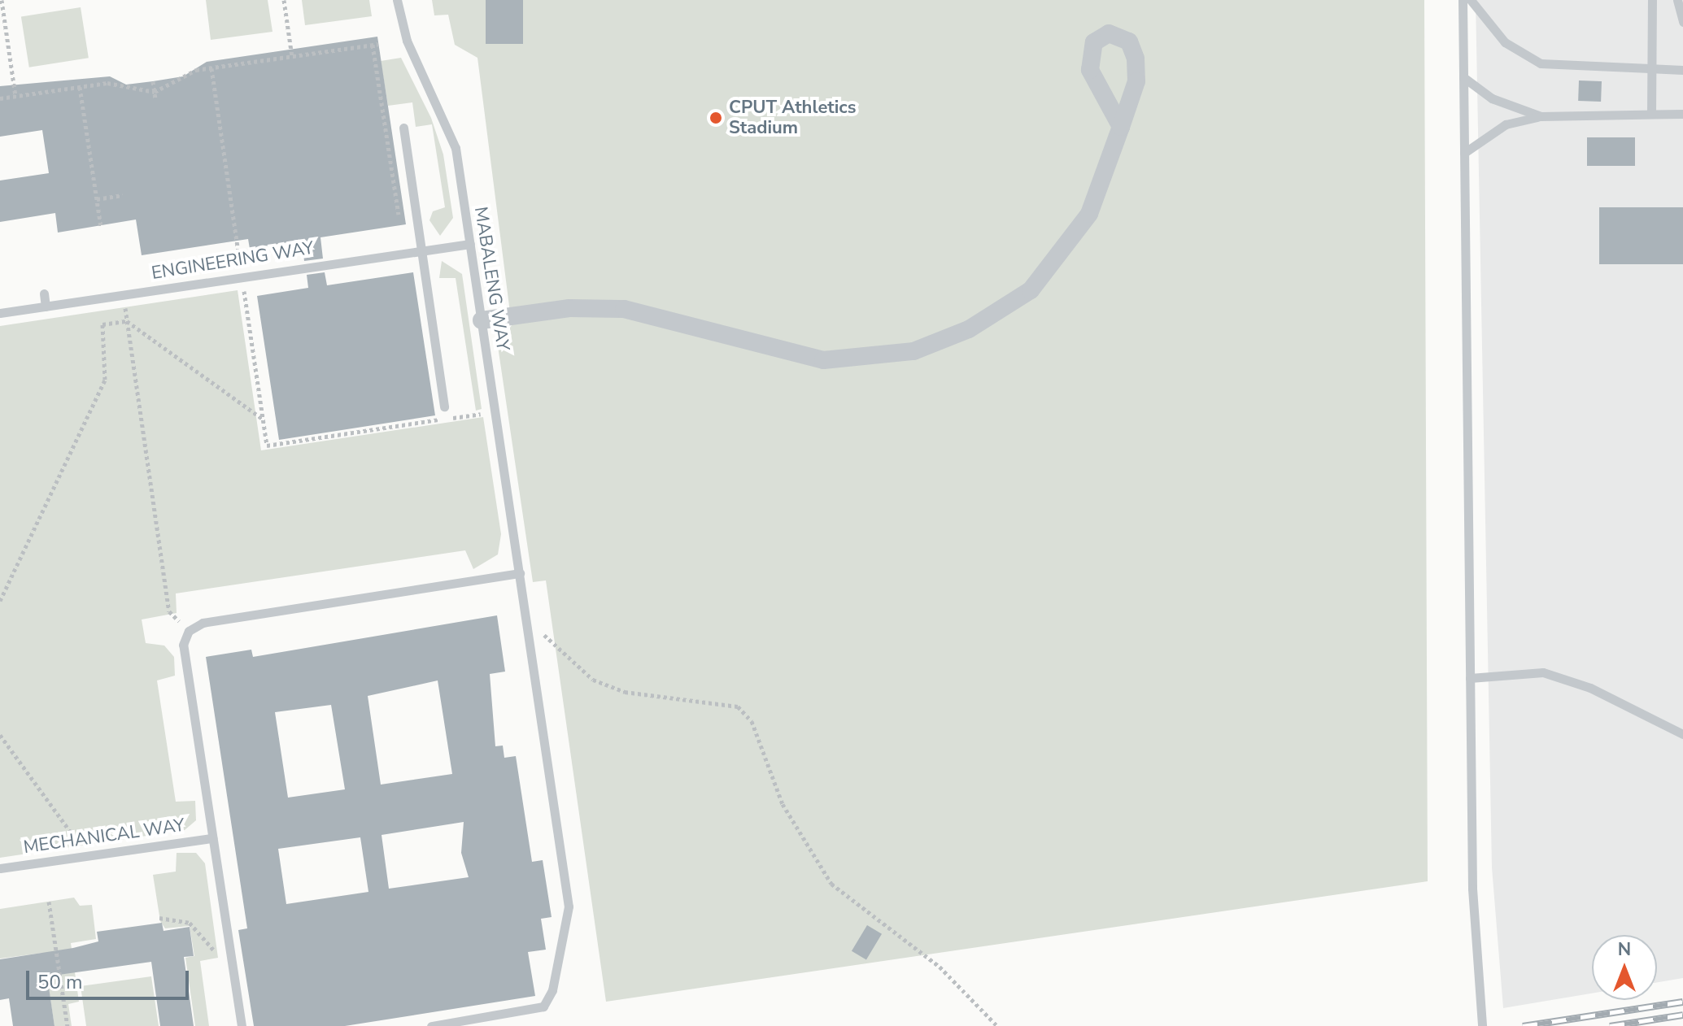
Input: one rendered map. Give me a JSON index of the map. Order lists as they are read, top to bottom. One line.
{"streets":{"lane":["ENGINEERING WAY","MABALENG WAY","MECHANICAL WAY"]},"crossings":[["ENGINEERING WAY","MABALENG WAY"]],"places":["CPUT Athletics Stadium"],"scale_bar":"50 m","north":"top"}
